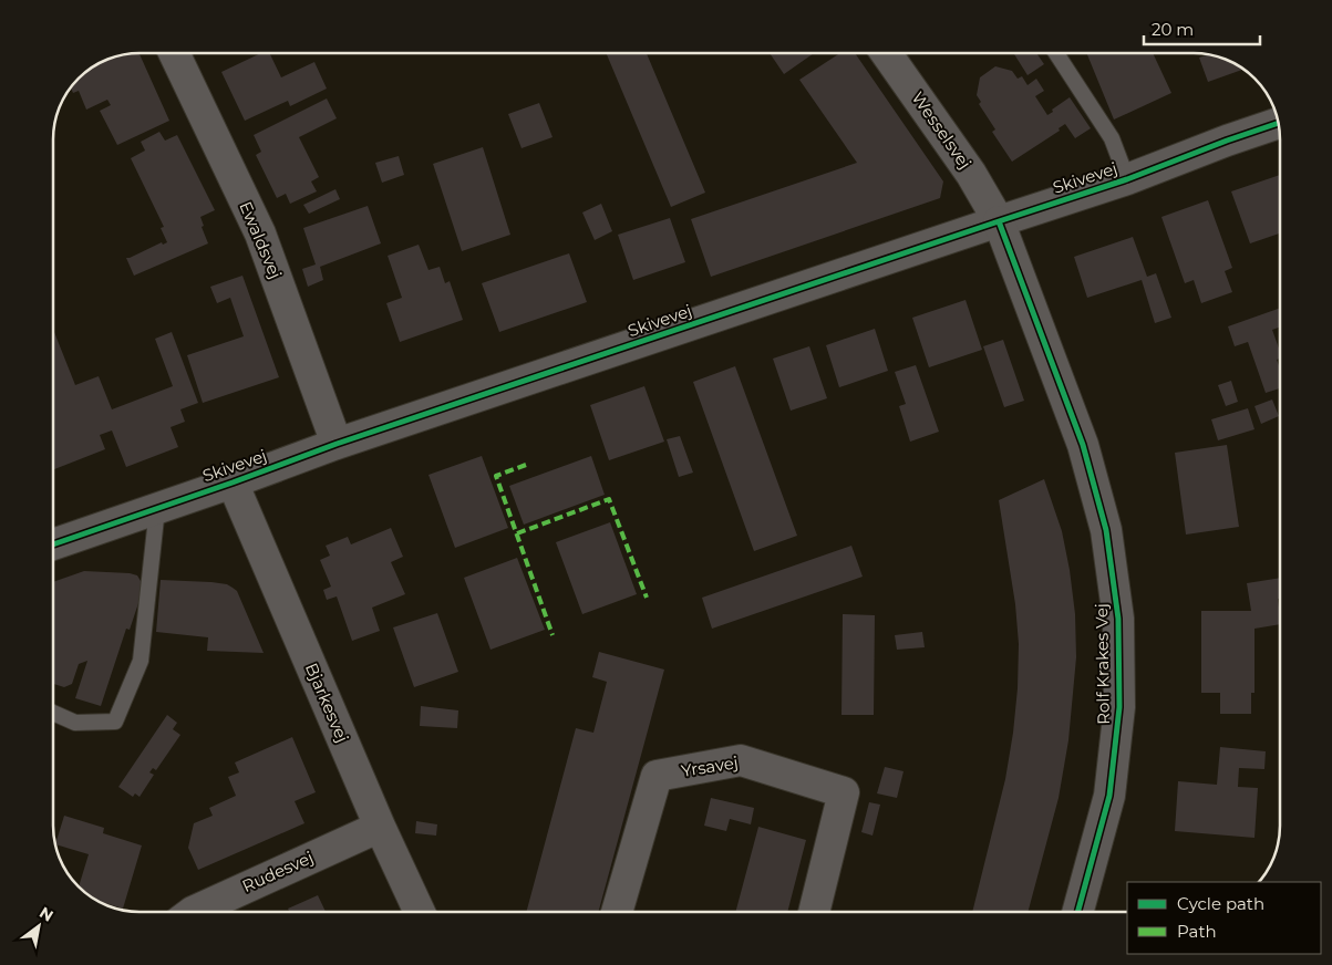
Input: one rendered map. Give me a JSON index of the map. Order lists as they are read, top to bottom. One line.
{"streets":{"street":["Wesselsvej","Skivevej","Ewaldsvej","Rolf Krakes Vej","Bjarkesvej","Yrsavej","Rudesvej"]},"crossings":[["Wesselsvej","Skivevej"],["Wesselsvej","Rolf Krakes Vej"],["Skivevej","Ewaldsvej"],["Skivevej","Rolf Krakes Vej"],["Skivevej","Bjarkesvej"],["Bjarkesvej","Rudesvej"]],"legend":["Cycle path","Path"],"scale_bar":"20 m","north":"top right"}
